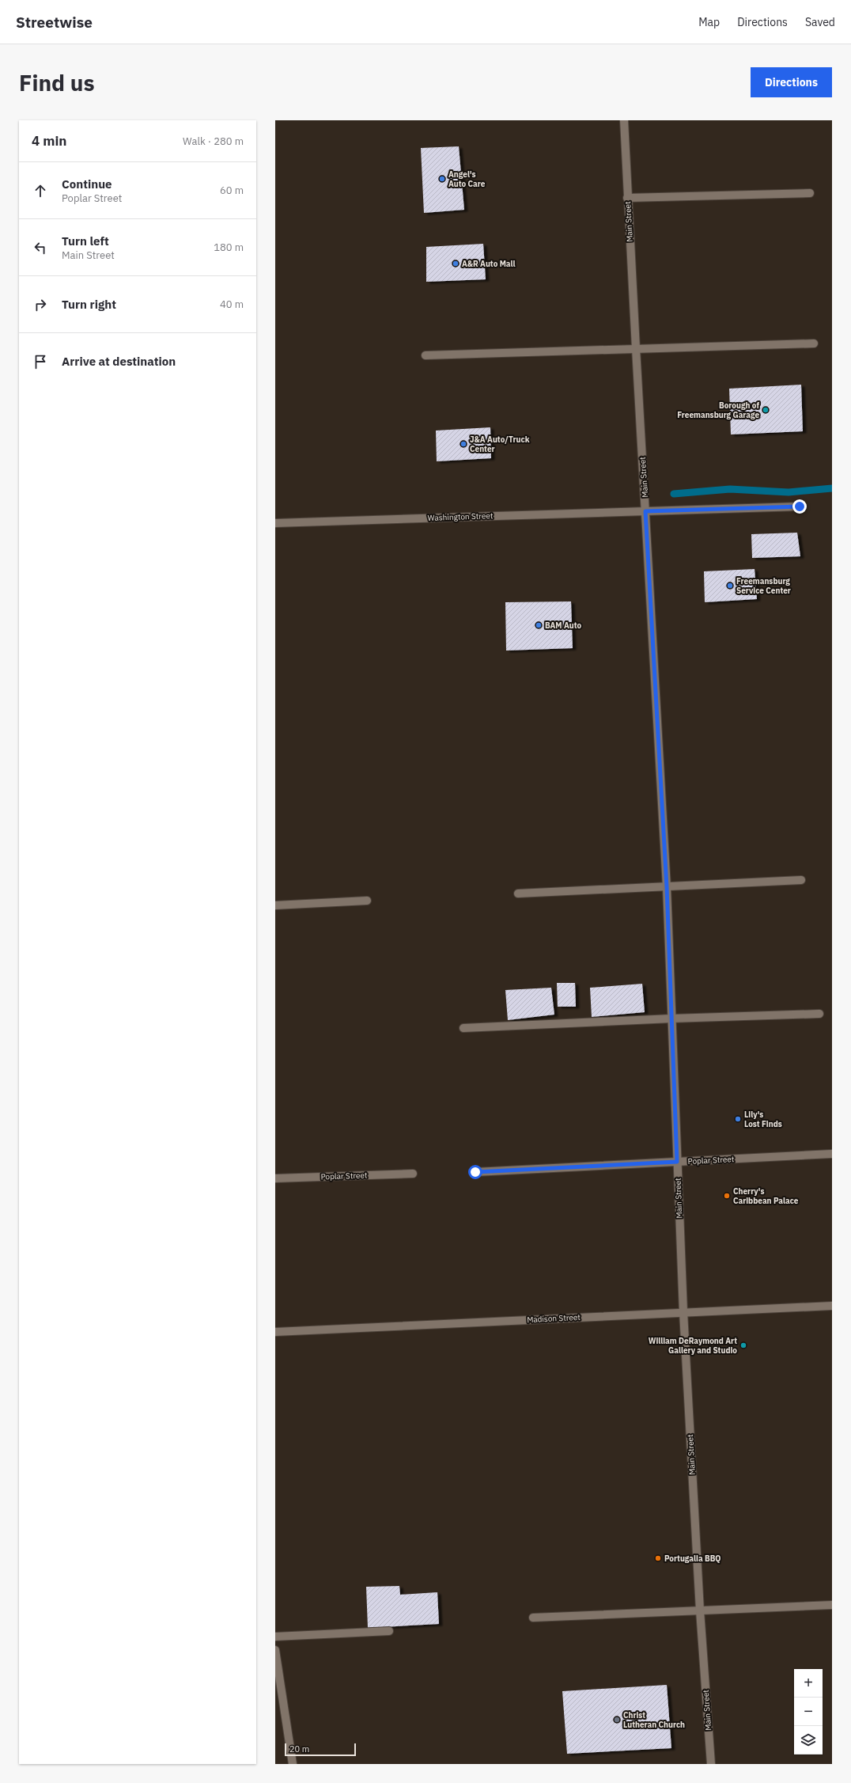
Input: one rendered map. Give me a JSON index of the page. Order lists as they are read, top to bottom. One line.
{"streets":{"street":["Main Street","Washington Street","Poplar Street","Madison Street"]},"crossings":[["Main Street","Washington Street"],["Main Street","Poplar Street"],["Main Street","Madison Street"]],"places":["Angel's Auto Care","A&R Auto Mall","Borough of Freemansburg Garage","J&A Auto/Truck Center","Freemansburg Service Center","BAM Auto","Lily's Lost Finds","Cherry's Caribbean Palace","William DeRaymond Art Gallery and Studio","Portugalia BBQ","Christ Lutheran Church"],"scale_bar":"20 m","page":{"header":"Streetwise","nav":["Map","Directions","Saved"],"buttons":"Directions","title":"Find us","heading":["4 min","Walk · 280 m"],"list":[["Continue","Poplar Street","60 m"],["Turn left","Main Street","180 m"],["Turn right","40 m"],"Arrive at destination"],"map_buttons":["+","−"],"scale":"20 m"}}
